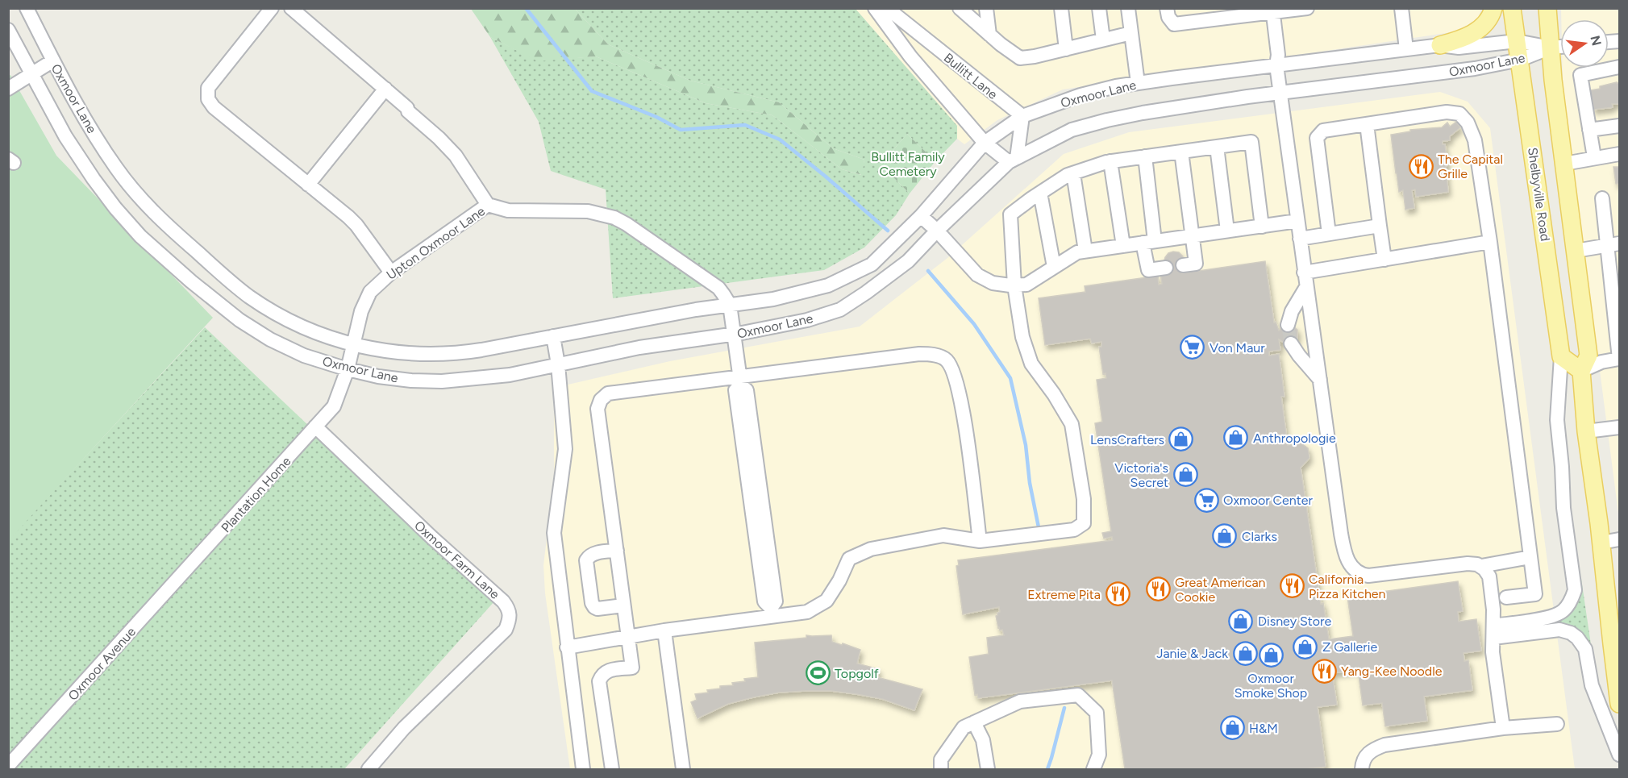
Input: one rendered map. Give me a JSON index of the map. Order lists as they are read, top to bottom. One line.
{"streets":{"main road":["Shelbyville Road"],"street":["Oxmoor Lane","Bullitt Lane","Upton Oxmoor Lane","Plantation Home","Oxmoor Farm Lane","Oxmoor Avenue"]},"crossings":[["Oxmoor Lane","Bullitt Lane"],["Oxmoor Lane","Shelbyville Road"],["Oxmoor Lane","Upton Oxmoor Lane"],["Plantation Home","Oxmoor Farm Lane"],["Plantation Home","Oxmoor Avenue"]],"parks":["Bullitt Family Cemetery"],"places":{"restaurant":["The Capital Grille","California Pizza Kitchen","Great American Cookie","Extreme Pita","Yang-Kee Noodle"],"supermarket":["Von Maur","Oxmoor Center"],"shop":["Anthropologie","LensCrafters","Victoria's Secret","Clarks","Disney Store","Z Gallerie","Janie & Jack","Oxmoor Smoke Shop","H&M"],"sports":["Topgolf"]},"north":"right"}
